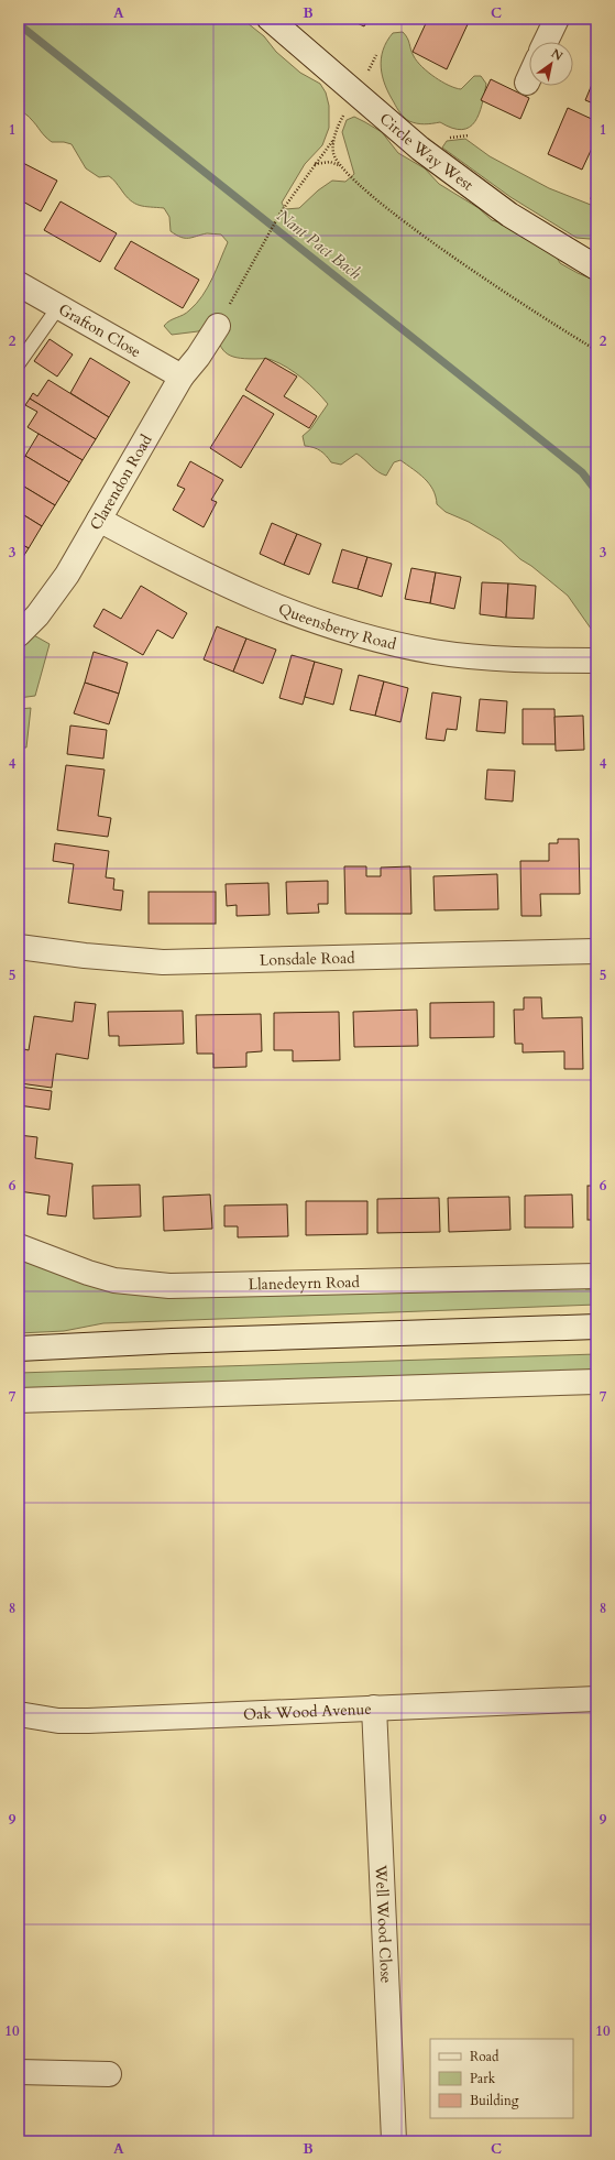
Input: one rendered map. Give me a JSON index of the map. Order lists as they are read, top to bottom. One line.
{"streets":{"street":["Circle Way West","Grafton Close","Clarendon Road","Queensberry Road","Lonsdale Road","Llanedeyrn Road","Oak Wood Avenue","Well Wood Close"]},"crossings":[["Grafton Close","Clarendon Road"],["Clarendon Road","Queensberry Road"],["Oak Wood Avenue","Well Wood Close"]],"water":["Nant Pact Bach"],"legend":["Road","Park","Building"],"north":"top right","grid":{"columns":["A","B","C"],"rows":["1","2","3","4","5","6","7","8","9","10"]}}
